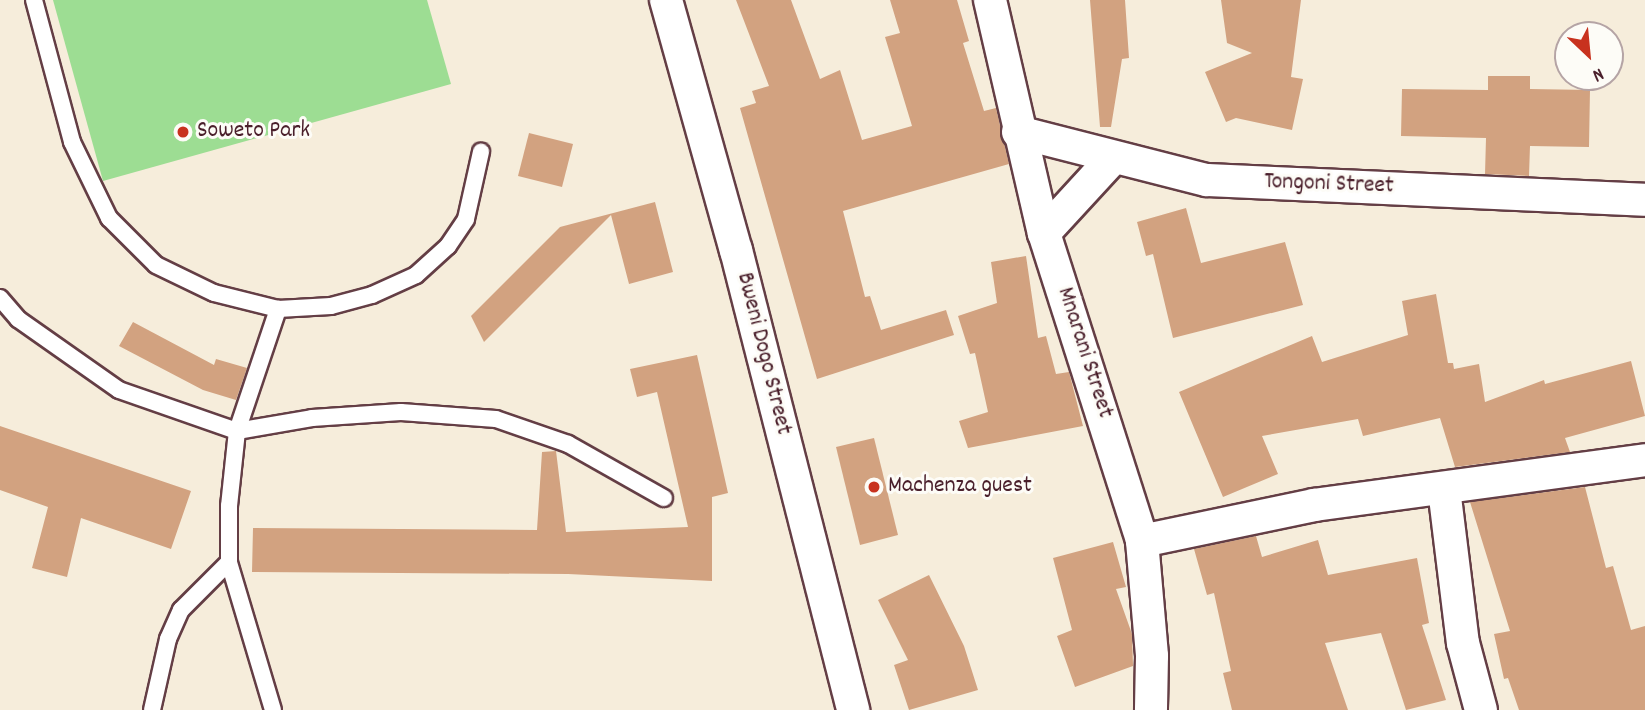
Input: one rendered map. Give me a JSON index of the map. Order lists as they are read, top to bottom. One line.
{"streets":{"street":["Tongoni Street","Mnarani Street","Bweni Dogo Street"]},"crossings":[["Tongoni Street","Mnarani Street"]],"places":["Soweto Park","Machenza guest"],"north":"bottom right"}
